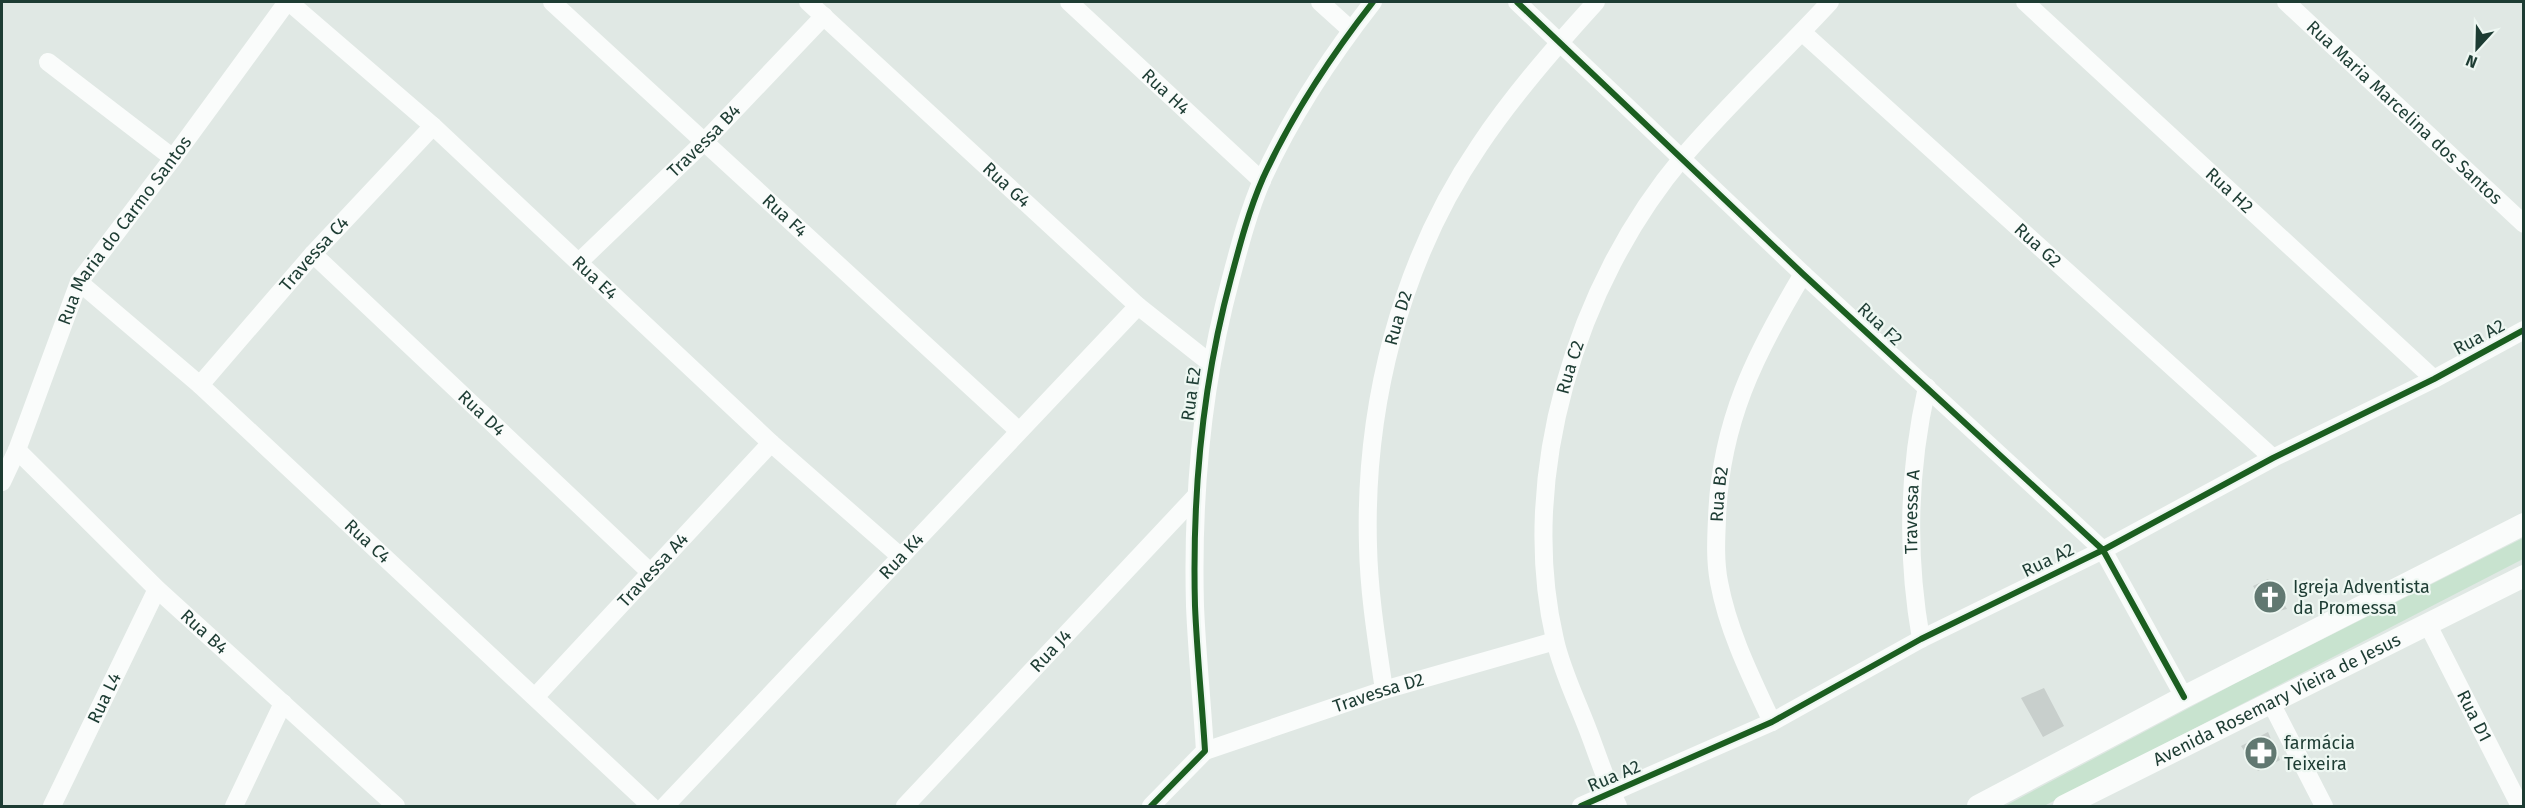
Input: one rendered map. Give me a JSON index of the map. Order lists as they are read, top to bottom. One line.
{"streets":{"street":["Rua H4","Rua Maria Marcelina dos Santos","Travessa B4","Rua G4","Rua H2","Rua F4","Rua Maria do Carmo Santos","Rua G2","Travessa C4","Rua E4","Rua D2","Rua F2","Rua A2","Rua C2","Rua E2","Rua D4","Rua B2","Travessa A","Rua C4","Rua K4","Travessa A4","Rua B4","Rua J4","Travessa D2","Rua L4","Avenida Rosemary Vieira de Jesus","Rua D1"]},"crossings":[["Rua H4","Rua E2"],["Travessa B4","Rua G4"],["Travessa B4","Rua F4"],["Travessa B4","Rua E4"],["Rua G4","Rua E2"],["Rua G4","Rua K4"],["Rua H2","Rua A2"],["Rua F4","Rua K4"],["Rua Maria do Carmo Santos","Rua E4"],["Rua Maria do Carmo Santos","Rua C4"],["Rua Maria do Carmo Santos","Rua B4"],["Rua G2","Rua A2"],["Rua G2","Rua C2"],["Travessa C4","Rua E4"],["Travessa C4","Rua D4"],["Travessa C4","Rua C4"],["Rua E4","Rua K4"],["Rua E4","Travessa A4"],["Rua D2","Rua F2"],["Rua D2","Travessa D2"],["Rua F2","Rua A2"],["Rua F2","Rua C2"],["Rua F2","Rua B2"],["Rua F2","Travessa A"],["Rua A2","Rua C2"],["Rua A2","Rua B2"],["Rua A2","Travessa A"],["Rua C2","Travessa D2"],["Rua E2","Rua J4"],["Rua E2","Travessa D2"],["Rua D4","Travessa A4"],["Rua C4","Travessa A4"],["Rua B4","Rua L4"],["Avenida Rosemary Vieira de Jesus","Rua D1"]],"places":{"church":["Igreja Adventista da Promessa"],"pharmacy":["farmácia Teixeira"]},"north":"bottom"}
